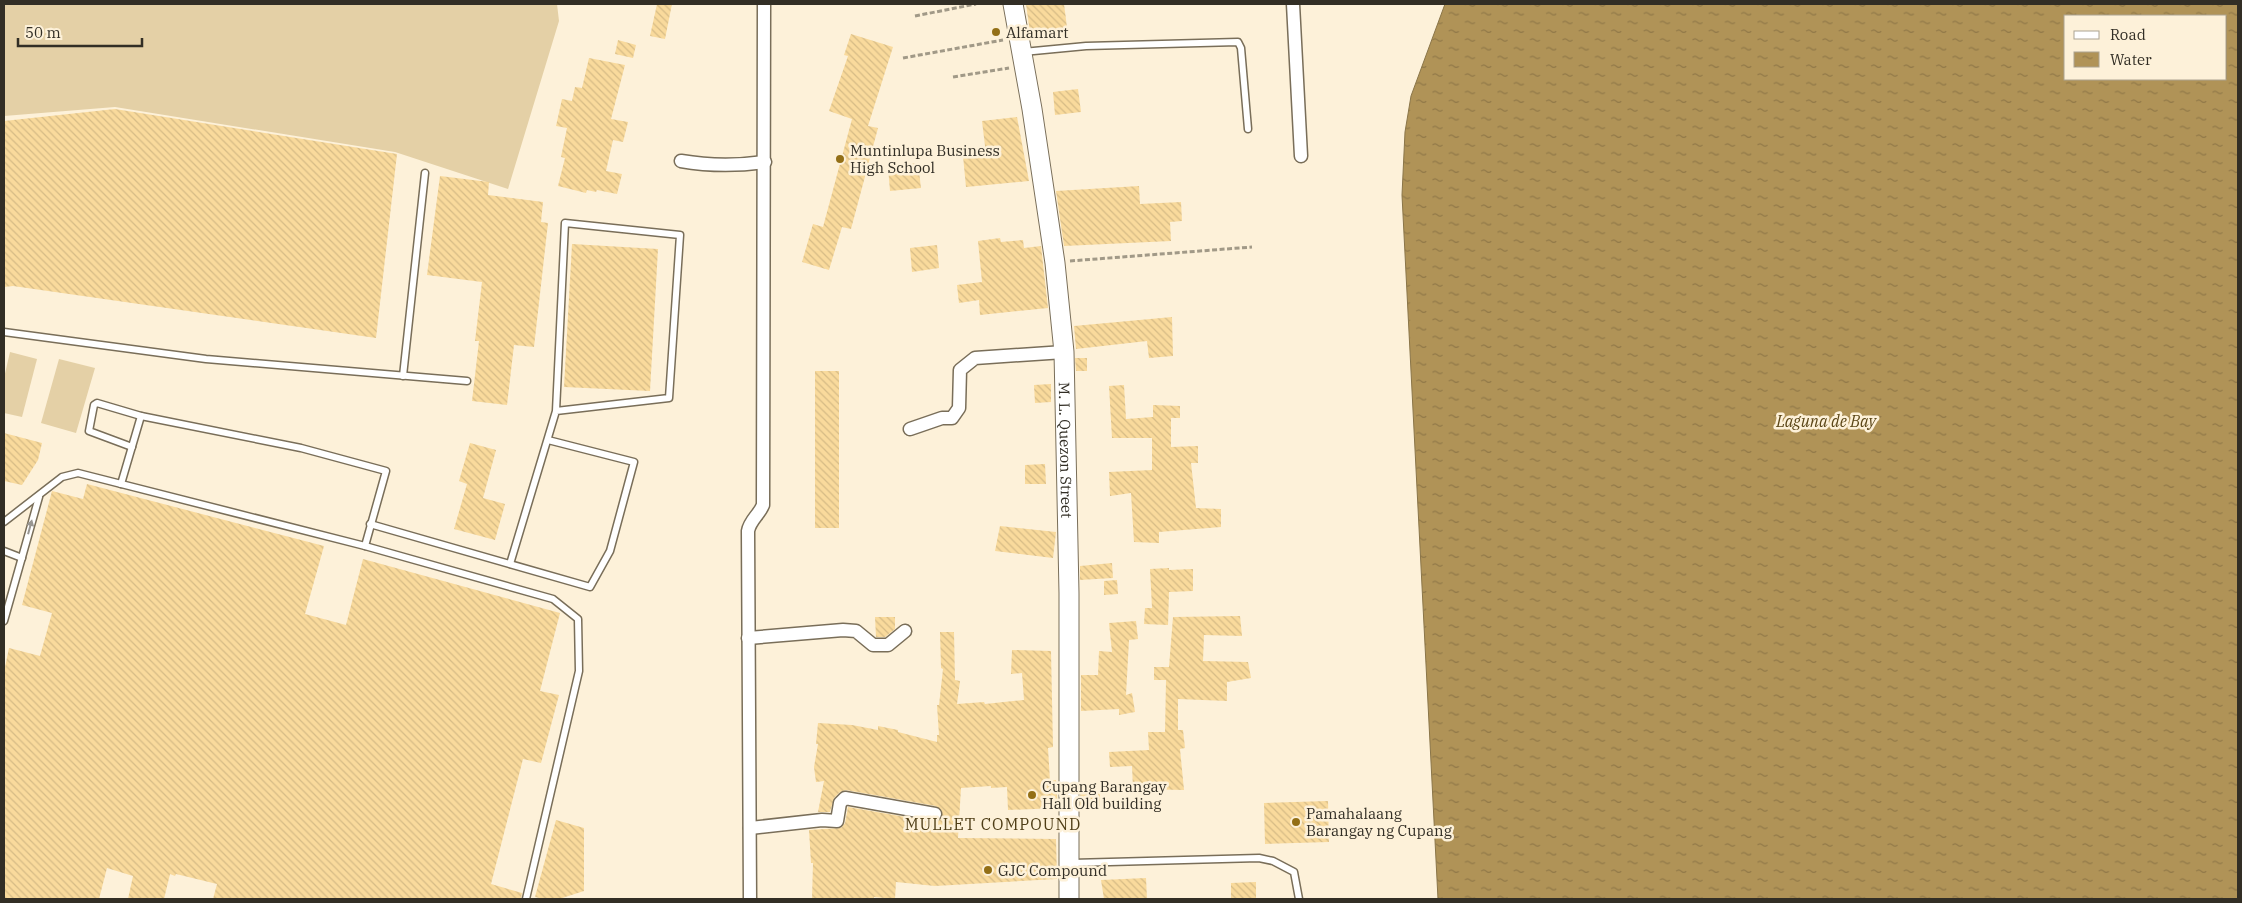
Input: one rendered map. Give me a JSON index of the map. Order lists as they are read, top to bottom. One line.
{"streets":{"main road":["M. L. Quezon Street"]},"districts":["MULLET COMPOUND"],"water":["Laguna de Bay"],"places":["Alfamart","Muntinlupa Business High School","Cupang Barangay Hall Old building","Pamahalaang Barangay ng Cupang","GJC Compound"],"legend":["Road","Water"],"scale_bar":"50 m"}
